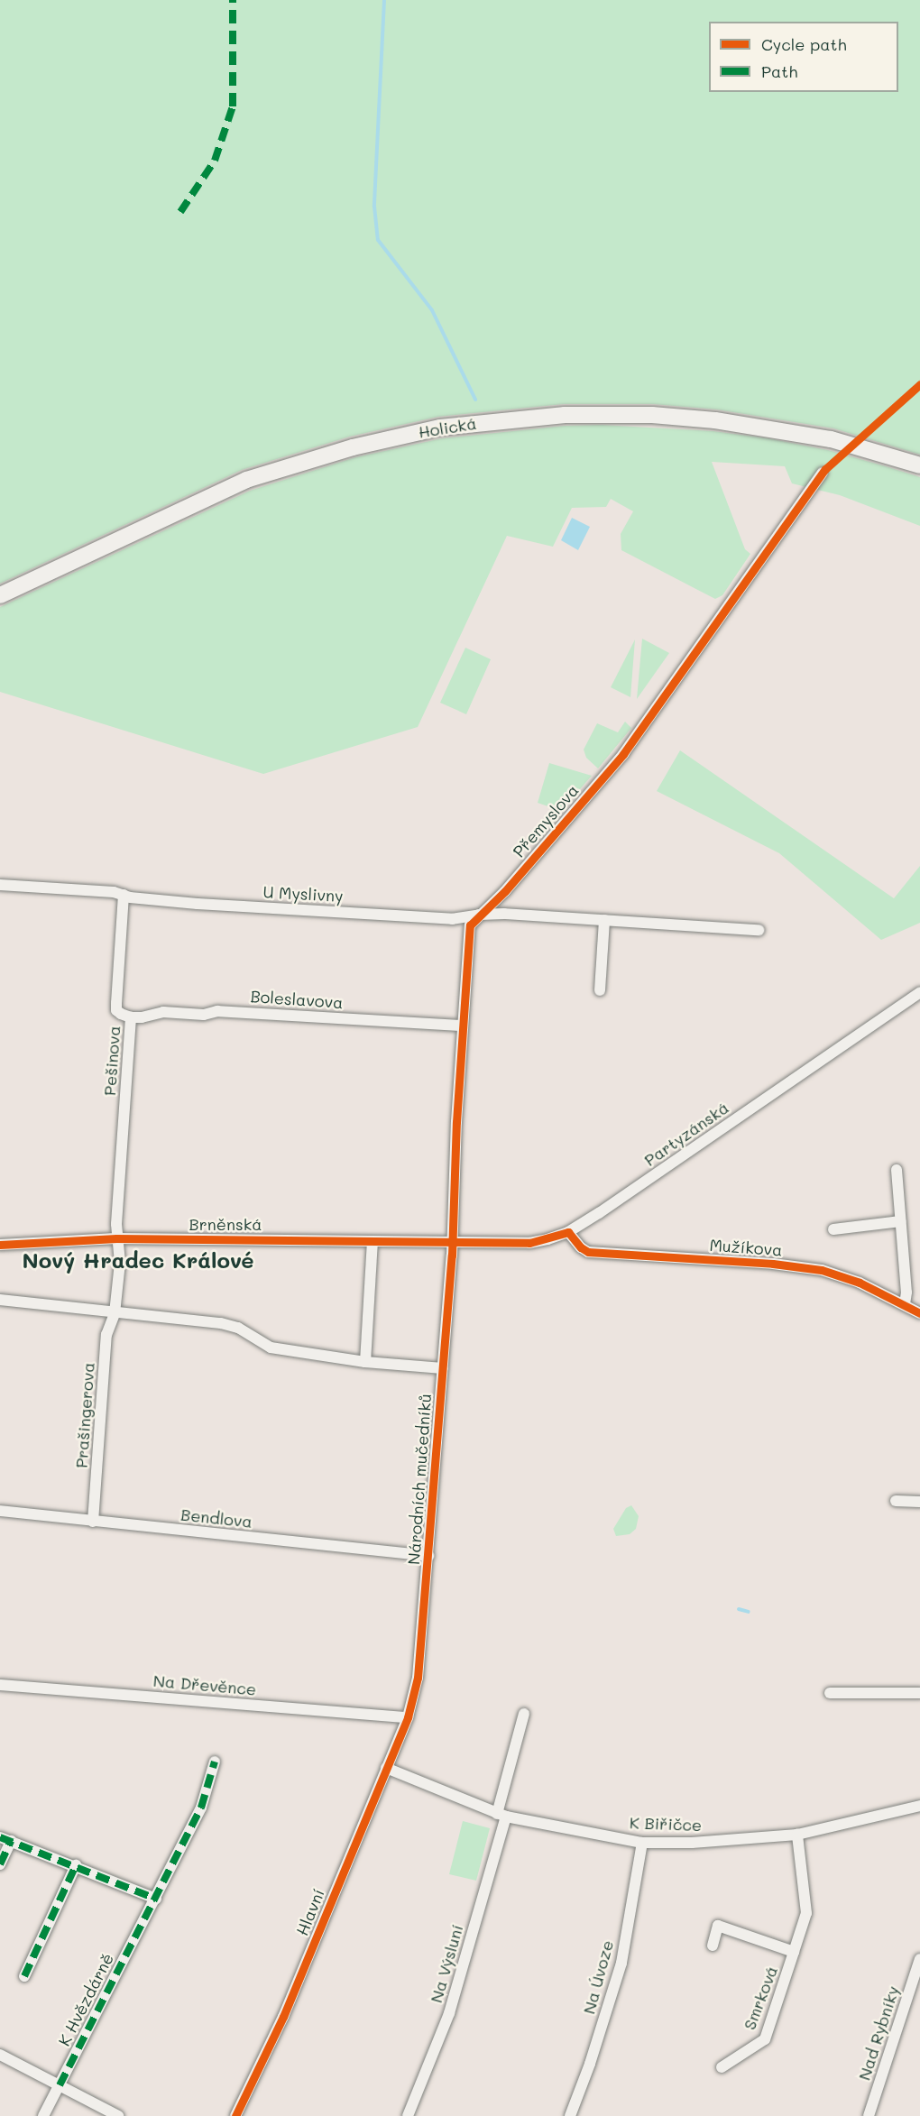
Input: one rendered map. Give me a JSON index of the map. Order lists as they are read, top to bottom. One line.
{"streets":{"main road":["Holická"],"street":["Přemyslova","U Myslivny","Boleslavova","Pešinova","Partyzánská","Brněnská","Mužíkova","Prašingerova","Národních mučedníků","Bendlova","Na Dřevěnce","K Biřičce","Hlavní","Na Výsluní","Na Úvoze","Smrková","K Hvězdárně","Nad Rybníky"]},"crossings":[["Přemyslova","U Myslivny"],["Přemyslova","Boleslavova"],["Přemyslova","Partyzánská"],["Přemyslova","Brněnská"],["Přemyslova","Národních mučedníků"],["U Myslivny","Pešinova"],["Boleslavova","Pešinova"],["Pešinova","Brněnská"],["Pešinova","Prašingerova"],["Partyzánská","Brněnská"],["Partyzánská","Mužíkova"],["Partyzánská","Národních mučedníků"],["Brněnská","Národních mučedníků"],["Prašingerova","Bendlova"],["Národních mučedníků","Bendlova"],["Národních mučedníků","Na Dřevěnce"],["Národních mučedníků","Hlavní"],["Na Dřevěnce","Hlavní"],["K Biřičce","Hlavní"],["K Biřičce","Na Výsluní"],["K Biřičce","Na Úvoze"],["K Biřičce","Smrková"]],"districts":["Nový Hradec Králové"],"legend":["Cycle path","Path"]}
